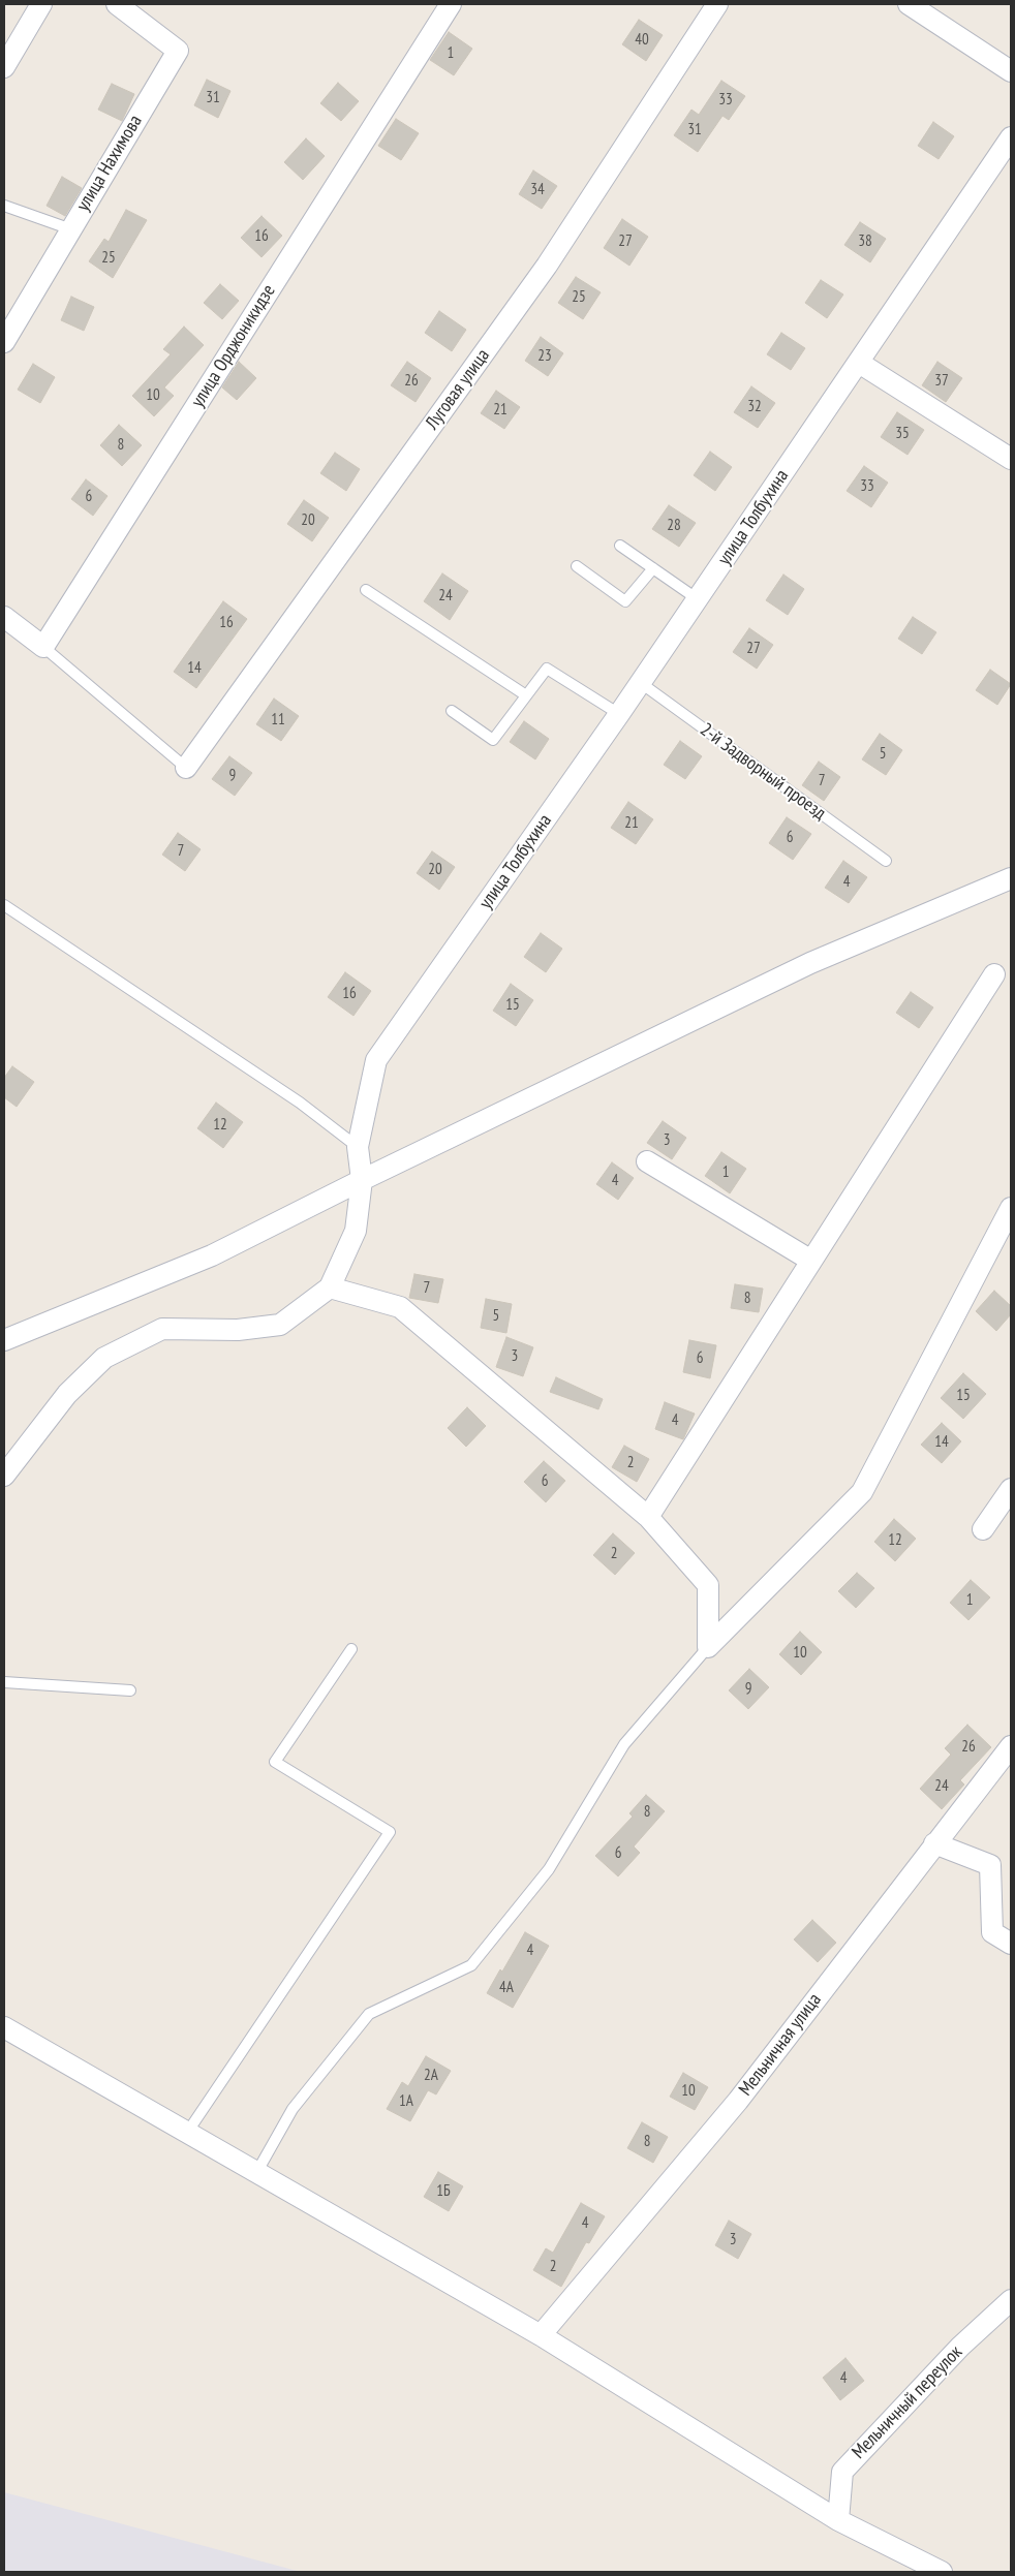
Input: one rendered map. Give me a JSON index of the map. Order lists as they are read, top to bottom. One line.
{"streets":{"street":["улица Нахимова","улица Орджоникидзе","Луговая улица","улица Толбухина","Мельничная улица","Мельничный переулок"],"lane":["2-й Задворный проезд"]},"crossings":[["улица Толбухина","2-й Задворный проезд"]],"house_numbers":["40","1","31","33","31","34","16","27","38","25","25","23","26","37","10","32","21","35","8","33","6","20","28","24","16","27","14","11","5","9","7","21","6","7","20","4","16","15","12","3","1","4","7","8","5","3","6","15","4","14","2","6","12","2","1","10","9","26","24","8","6","4","4А","2А","10","1А","8","1Б","4","3","2","4"]}
